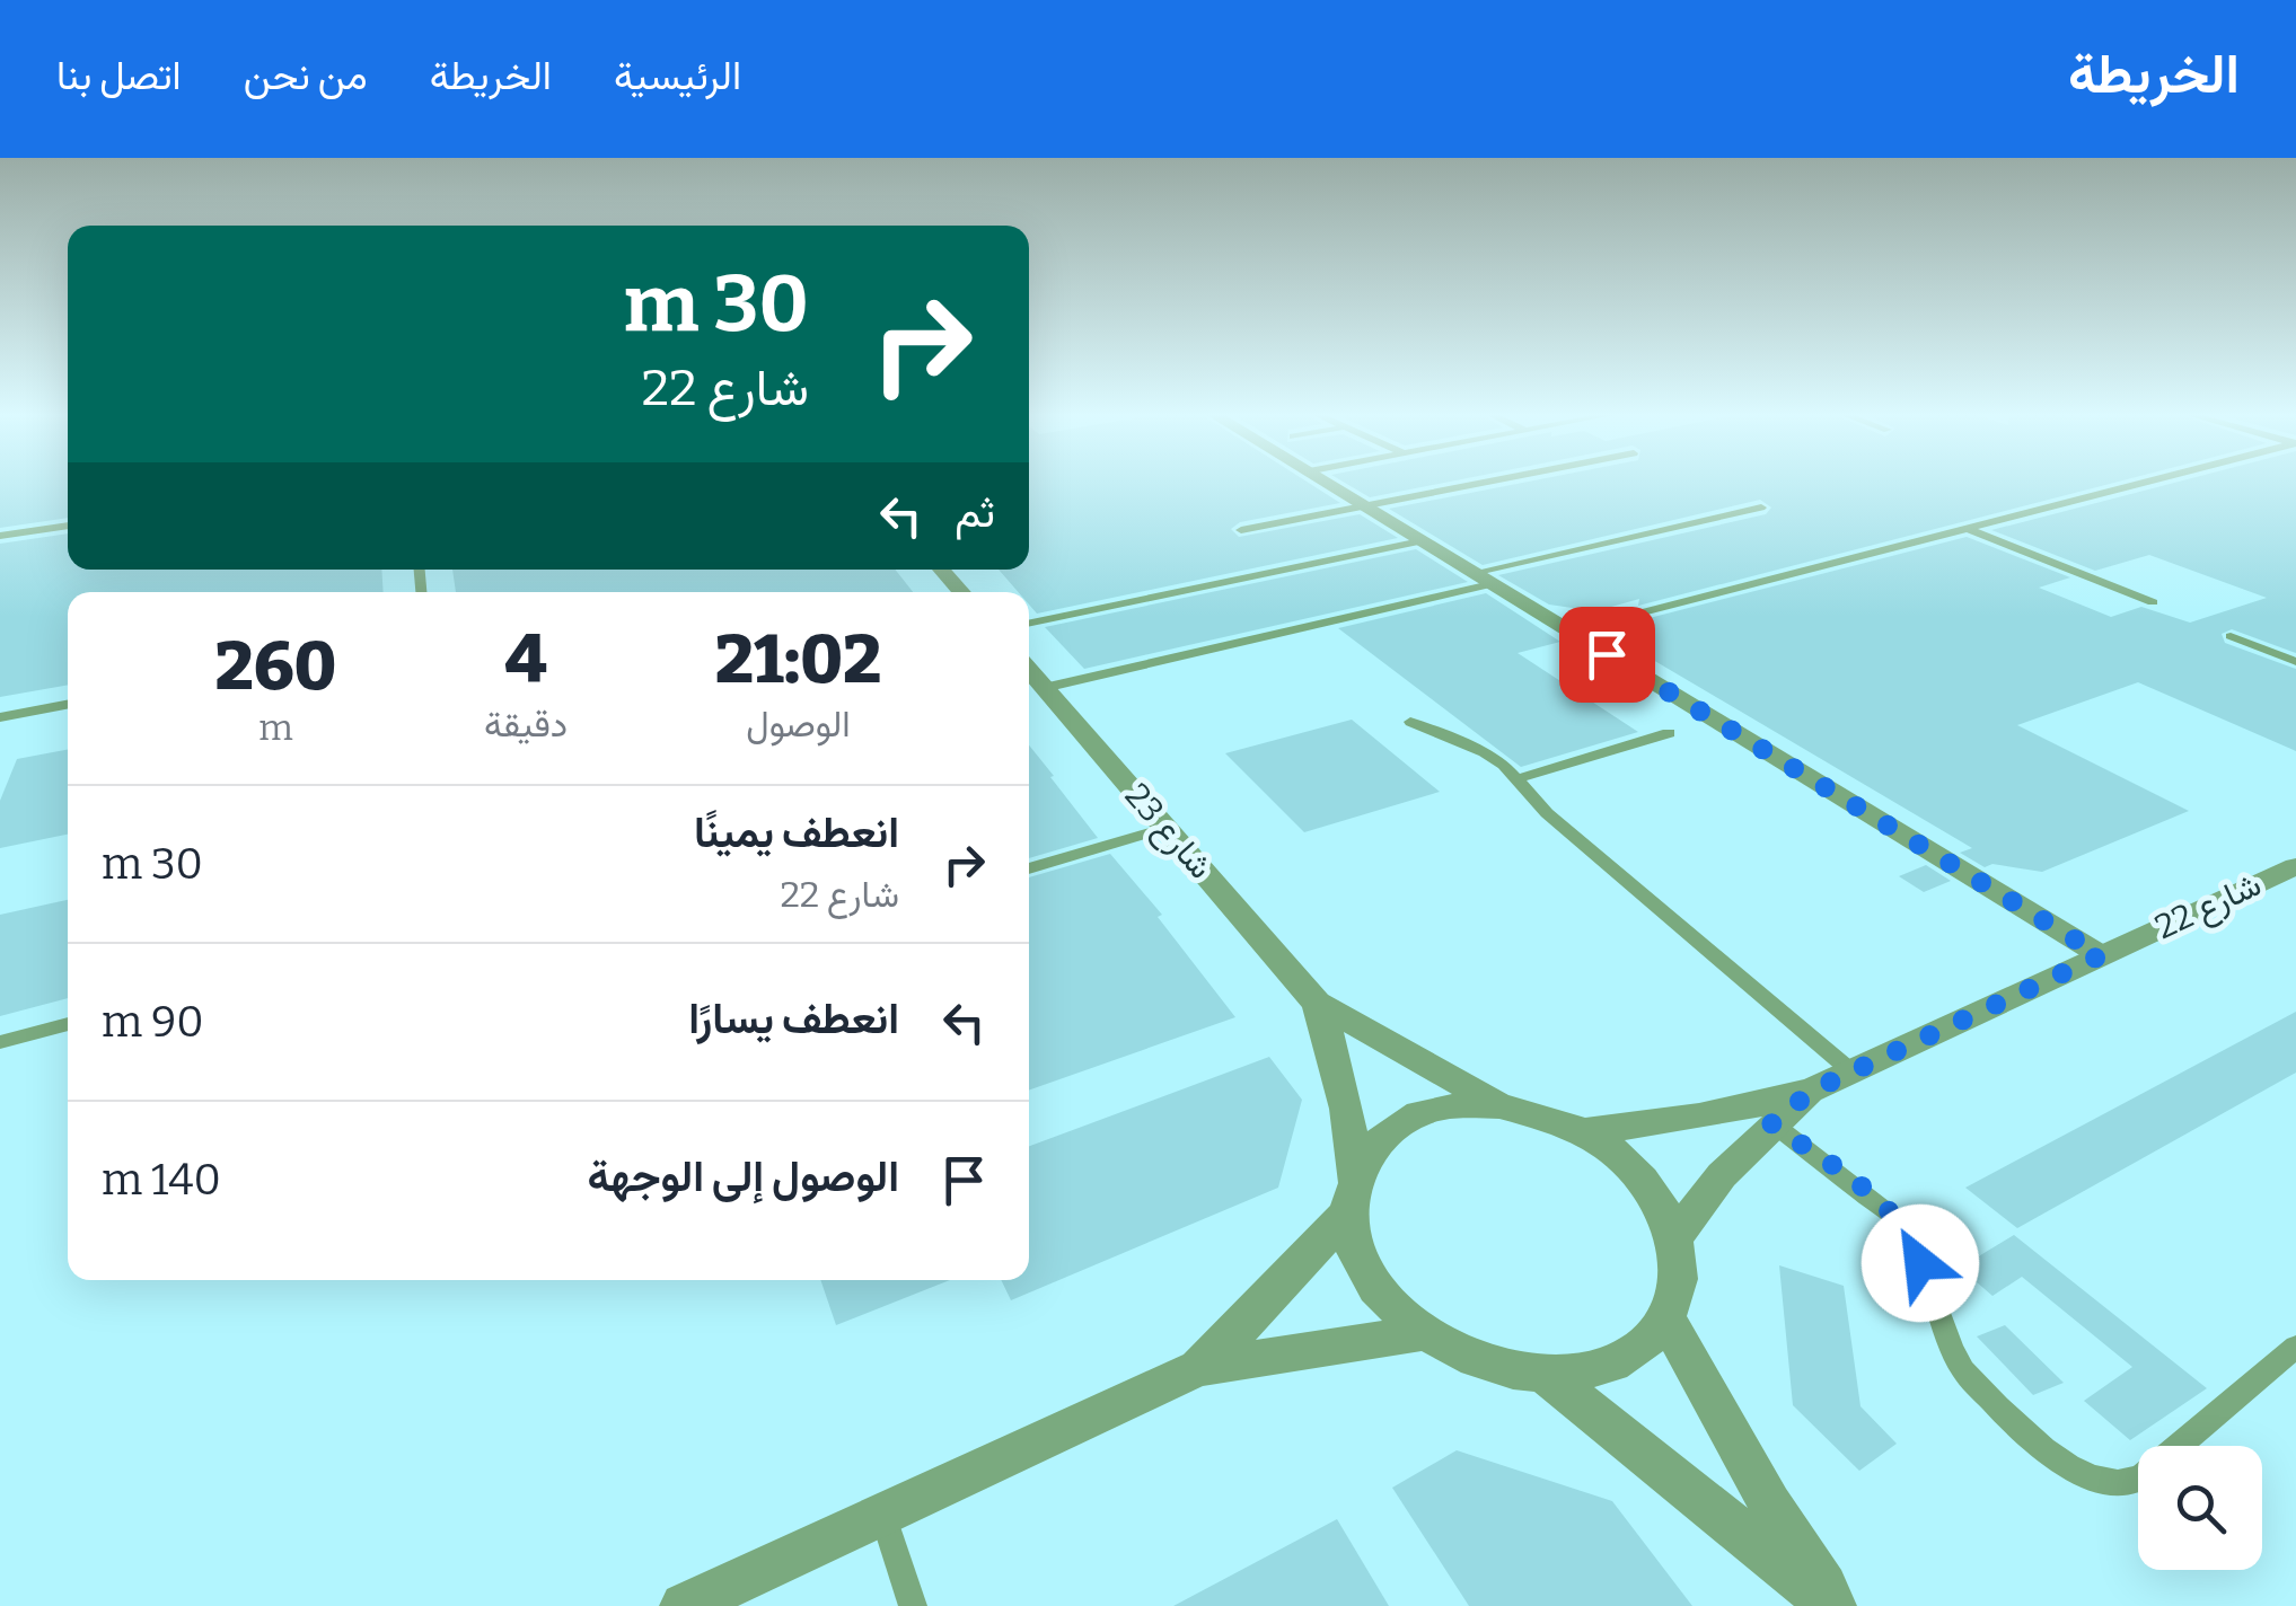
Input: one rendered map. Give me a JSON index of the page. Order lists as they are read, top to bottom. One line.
{"streets":{"street":["شارع 23","شارع 22"]},"crossings":[["شارع 23","شارع 22"]],"page":{"header":"الخريطة","nav":["الرئيسية","الخريطة","من نحن","اتصل بنا"],"turn":["30 m","شارع 22"],"then":"ثم","eta":["21:02","الوصول","4","دقيقة","260","m"],"list":[{"name":"انعطف يمينًا","note":"شارع 22","value":"30 m"},{"name":"انعطف يسارًا","value":"90 m"},{"name":"الوصول إلى الوجهة","value":"140 m"}]}}
